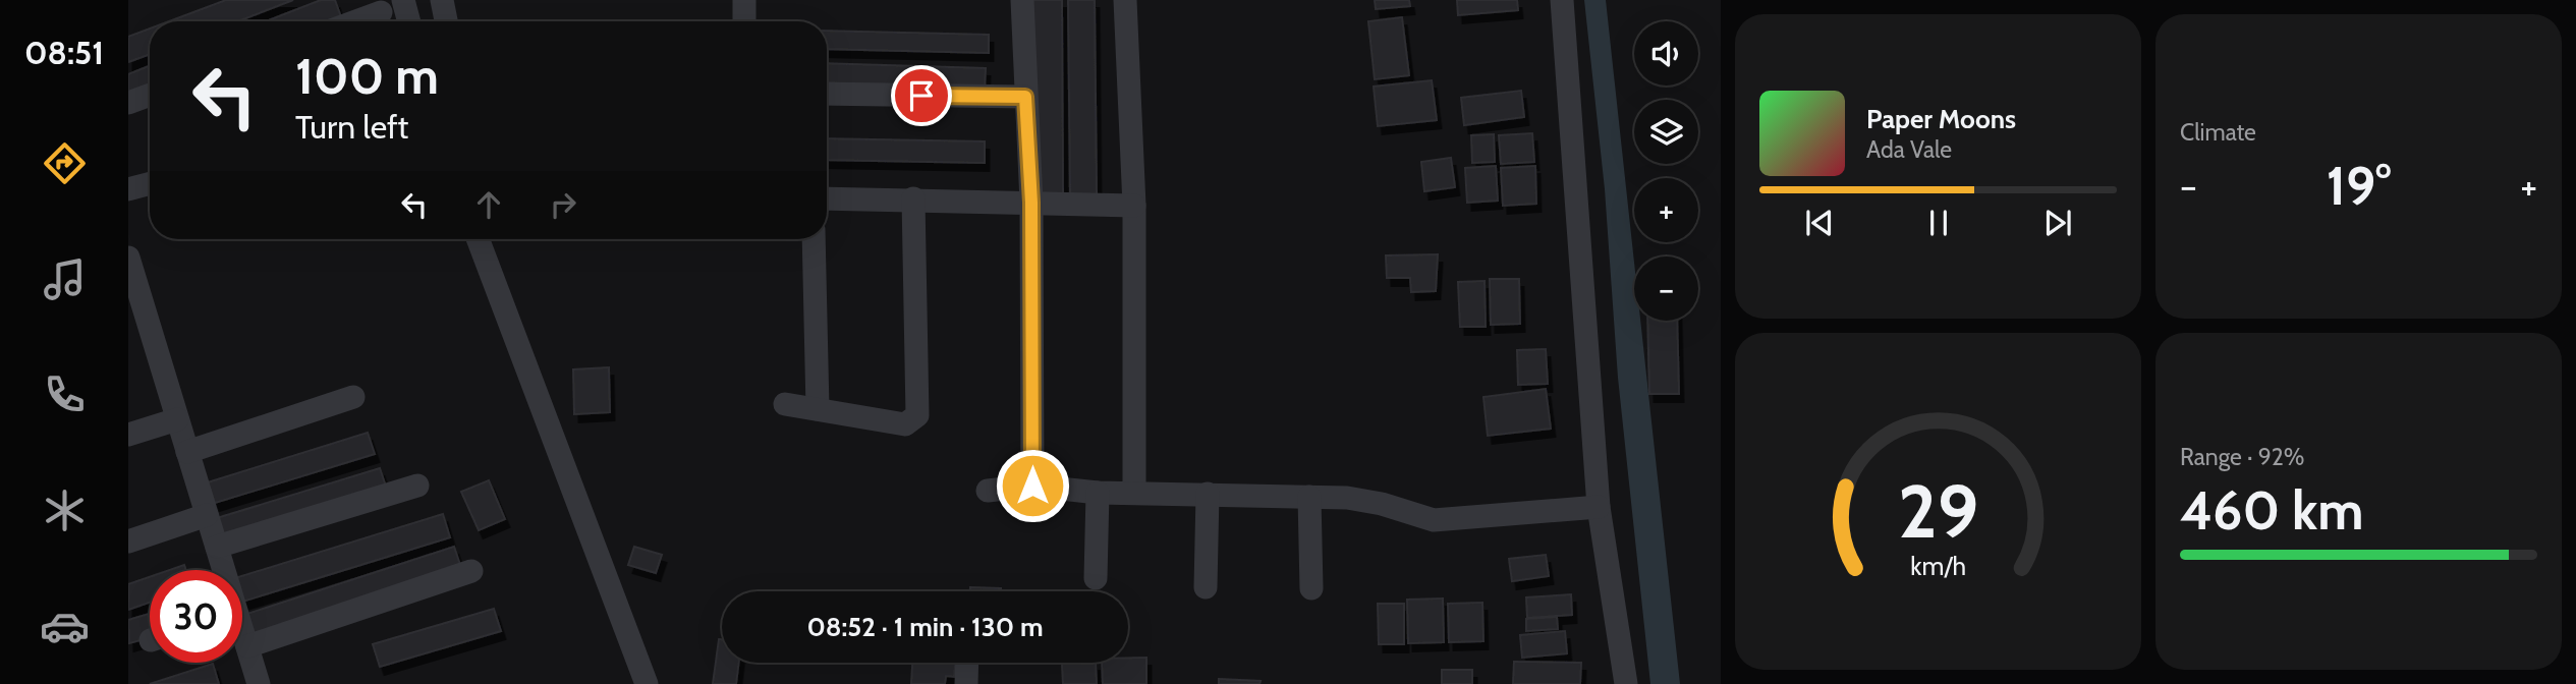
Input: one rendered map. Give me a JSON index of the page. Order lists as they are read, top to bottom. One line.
{"page":{"tabs":"08:51","tile":["Climate",["Range · 92%","460 km"]],"map_buttons":["+","−"],"turn":["100 m","Turn left"],"song":["Paper Moons","Ada Vale"],"heat":["−","19°","+"],"limit":"30","trip":"08:52 · 1 min · 130 m","gauge":["29","km/h"]}}
